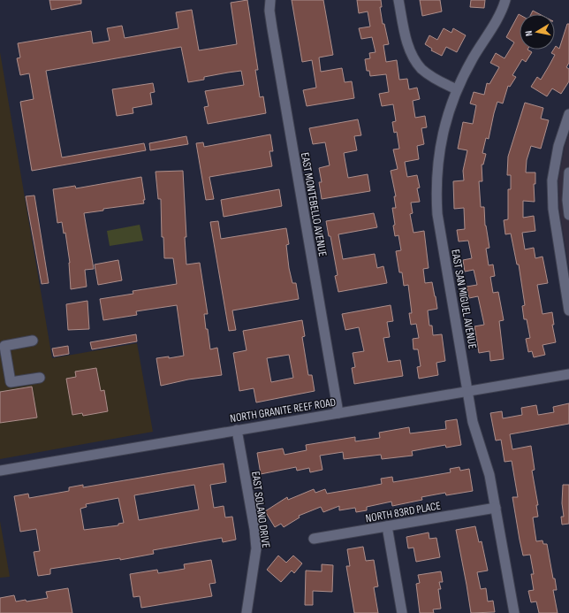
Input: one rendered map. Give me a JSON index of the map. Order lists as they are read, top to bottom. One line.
{"streets":{"street":["EAST MONTEBELLO AVENUE","EAST SAN MIGUEL AVENUE","NORTH GRANITE REEF ROAD","EAST SOLANO DRIVE","NORTH 83RD PLACE"]},"crossings":[["EAST MONTEBELLO AVENUE","NORTH GRANITE REEF ROAD"],["EAST SAN MIGUEL AVENUE","NORTH GRANITE REEF ROAD"],["EAST SAN MIGUEL AVENUE","NORTH 83RD PLACE"],["NORTH GRANITE REEF ROAD","EAST SOLANO DRIVE"]],"north":"left"}
